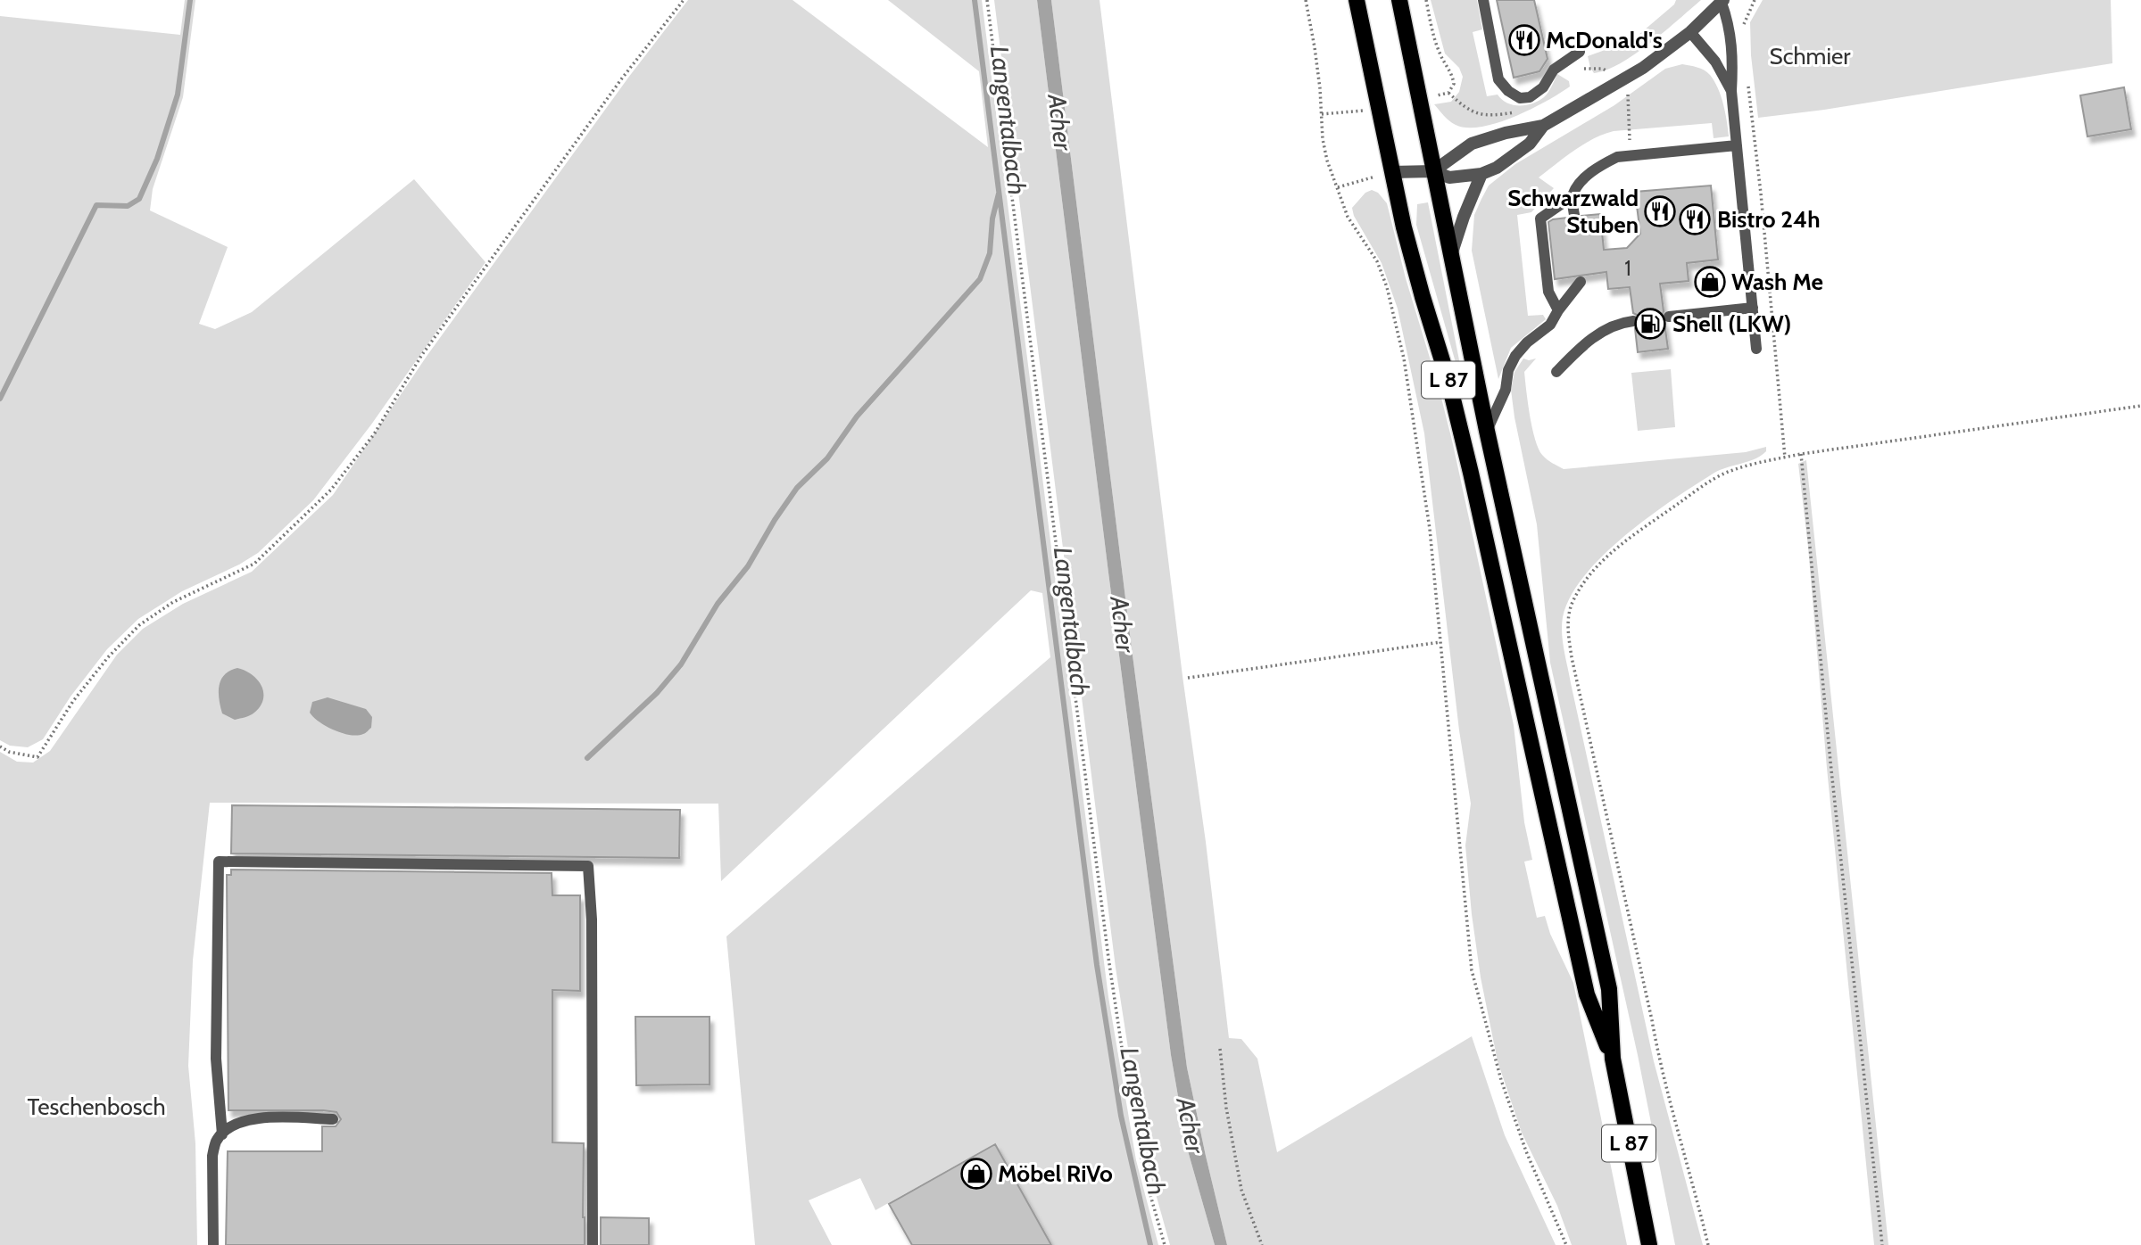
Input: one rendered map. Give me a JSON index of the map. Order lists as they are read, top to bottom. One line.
{"streets":{"main road":["L 87"]},"water":["Langentalbach","Acher"],"parks":["Schmier","Teschenbosch"],"places":{"restaurant":["McDonald's","Schwarzwald Stuben","Bistro 24h"],"shop":["Wash Me","Möbel RiVo"],"fuel station":["Shell (LKW)"]},"house_numbers":["1"]}
